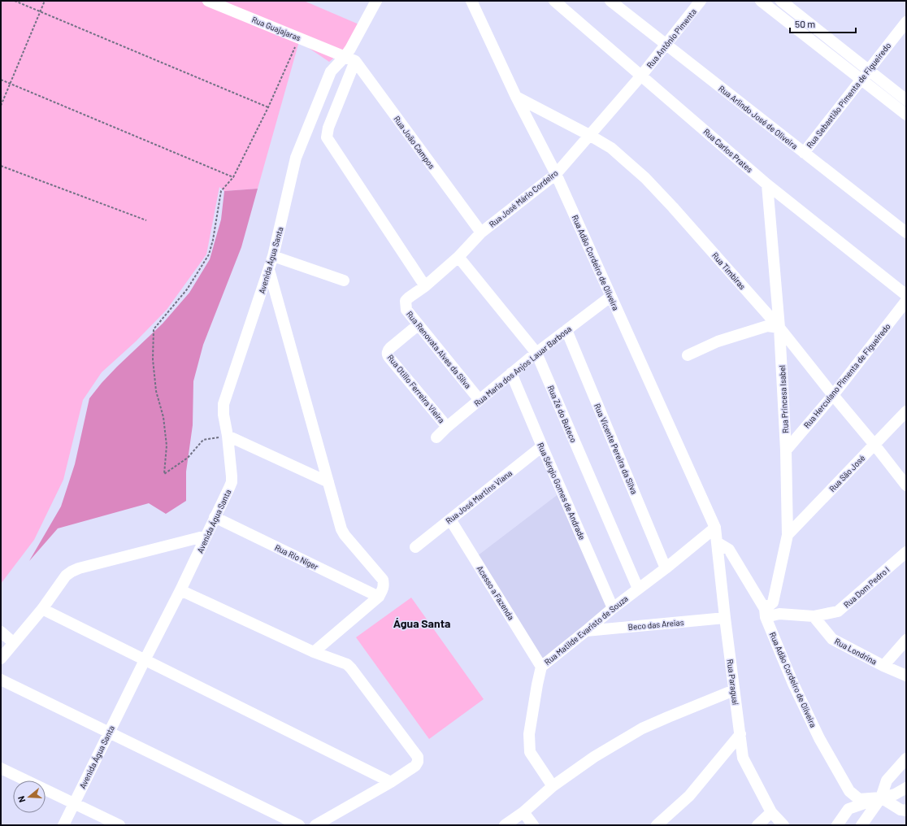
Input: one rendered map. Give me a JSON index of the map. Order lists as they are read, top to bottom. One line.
{"streets":{"street":["Rua Guajajaras","Rua Antônio Pimenta","Rua Sebastião Pimenta de Figueiredo","Rua Arlindo José de Oliveira","Rua João Campos","Rua Carlos Prates","Rua José Mário Cordeiro","Avenida Água Santa","Rua Adão Cordeiro de Oliveira","Rua Timbiras","Rua Renovata Alves da Silva","Rua Maria dos Anjos Lauar Barbosa","Rua Herculano Pimenta de Figueiredo","Rua Otilio Ferreira Vieira","Rua Princesa Isabel","Rua Zé do Buteco","Rua Vicente Pereira da Silva","Rua São José","Rua Sérgio Gomes de Andrade","Rua José Martins Viana","Rua Rio Níger","Rua Dom Pedro I","Acesso a Fazenda","Beco das Areias","Rua Matilde Evaristo de Souza","Rua Londrina","Rua Paraguai"]},"crossings":[["Rua Guajajaras","Rua João Campos"],["Rua Guajajaras","Avenida Água Santa"],["Rua Antônio Pimenta","Rua Arlindo José de Oliveira"],["Rua Antônio Pimenta","Rua Carlos Prates"],["Rua Antônio Pimenta","Rua José Mário Cordeiro"],["Rua Sebastião Pimenta de Figueiredo","Rua Arlindo José de Oliveira"],["Rua João Campos","Rua José Mário Cordeiro"],["Rua João Campos","Avenida Água Santa"],["Rua Carlos Prates","Rua José Mário Cordeiro"],["Rua Carlos Prates","Rua Princesa Isabel"],["Rua José Mário Cordeiro","Rua Adão Cordeiro de Oliveira"],["Rua José Mário Cordeiro","Rua Timbiras"],["Rua José Mário Cordeiro","Rua Renovata Alves da Silva"],["Rua José Mário Cordeiro","Rua Zé do Buteco"],["Avenida Água Santa","Rua Rio Níger"],["Rua Adão Cordeiro de Oliveira","Rua Timbiras"],["Rua Adão Cordeiro de Oliveira","Rua Maria dos Anjos Lauar Barbosa"],["Rua Adão Cordeiro de Oliveira","Rua Princesa Isabel"],["Rua Adão Cordeiro de Oliveira","Rua Dom Pedro I"],["Rua Adão Cordeiro de Oliveira","Rua Matilde Evaristo de Souza"],["Rua Adão Cordeiro de Oliveira","Rua Paraguai"],["Rua Timbiras","Rua Herculano Pimenta de Figueiredo"],["Rua Timbiras","Rua Princesa Isabel"],["Rua Timbiras","Rua São José"],["Rua Renovata Alves da Silva","Rua Maria dos Anjos Lauar Barbosa"],["Rua Renovata Alves da Silva","Rua Otilio Ferreira Vieira"],["Rua Maria dos Anjos Lauar Barbosa","Rua Otilio Ferreira Vieira"],["Rua Maria dos Anjos Lauar Barbosa","Rua Zé do Buteco"],["Rua Maria dos Anjos Lauar Barbosa","Rua Vicente Pereira da Silva"],["Rua Maria dos Anjos Lauar Barbosa","Rua Sérgio Gomes de Andrade"],["Rua Herculano Pimenta de Figueiredo","Rua Princesa Isabel"],["Rua Princesa Isabel","Rua São José"],["Rua Princesa Isabel","Rua Dom Pedro I"],["Rua Zé do Buteco","Rua Matilde Evaristo de Souza"],["Rua Vicente Pereira da Silva","Rua Matilde Evaristo de Souza"],["Rua Sérgio Gomes de Andrade","Rua José Martins Viana"],["Rua Sérgio Gomes de Andrade","Rua Matilde Evaristo de Souza"],["Rua José Martins Viana","Acesso a Fazenda"],["Rua Dom Pedro I","Rua Londrina"],["Acesso a Fazenda","Rua Matilde Evaristo de Souza"],["Beco das Areias","Rua Matilde Evaristo de Souza"],["Beco das Areias","Rua Paraguai"],["Rua Matilde Evaristo de Souza","Rua Paraguai"]],"districts":["Água Santa"],"scale_bar":"50 m","north":"left"}
